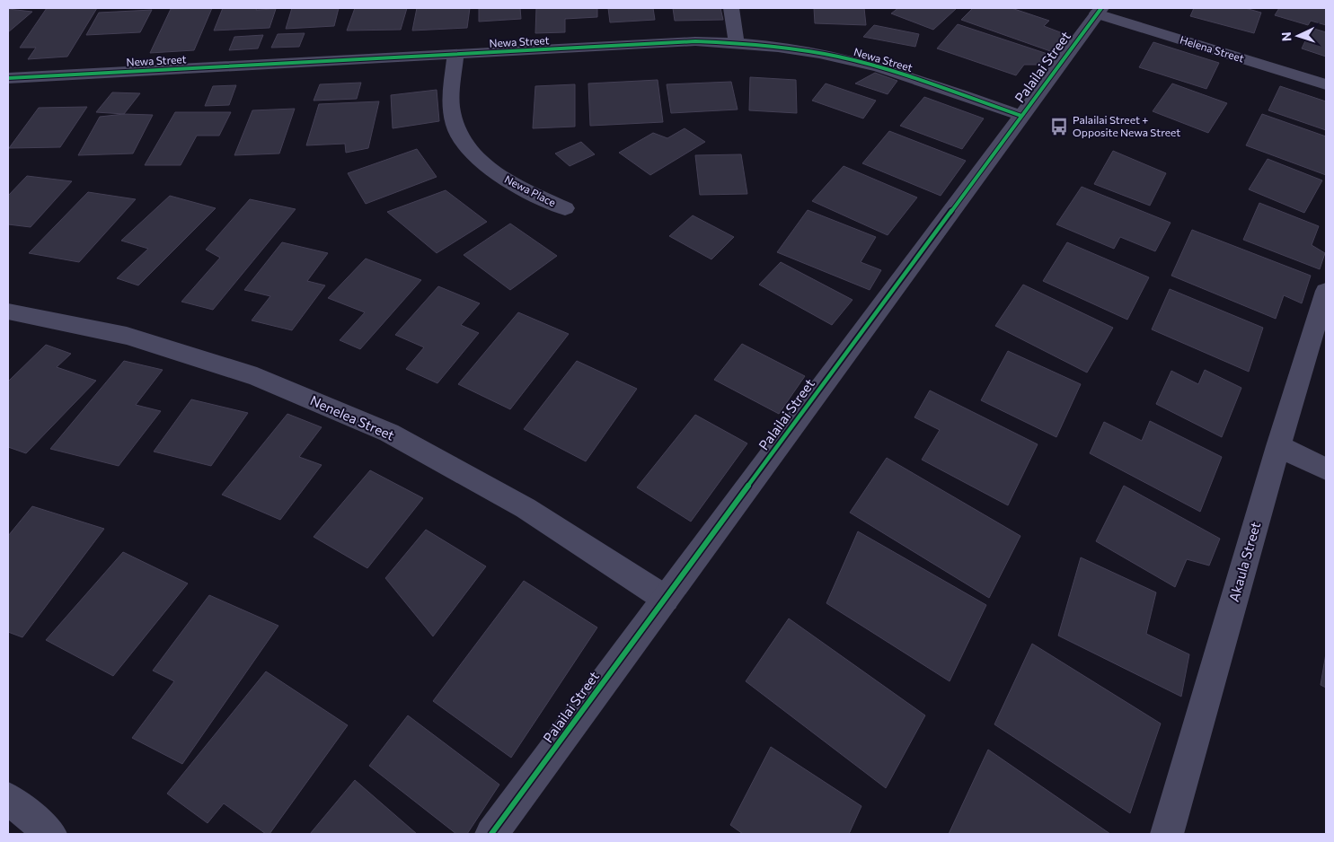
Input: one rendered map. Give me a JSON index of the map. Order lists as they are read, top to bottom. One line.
{"streets":{"street":["Newa Street","Helena Street","Palailai Street","Newa Place","Nenelea Street","Akaula Street"]},"crossings":[["Newa Street","Palailai Street"],["Newa Street","Newa Place"],["Helena Street","Palailai Street"],["Palailai Street","Nenelea Street"]],"places":{"bus stop":["Palailai Street + Opposite Newa Street"]},"north":"left"}
